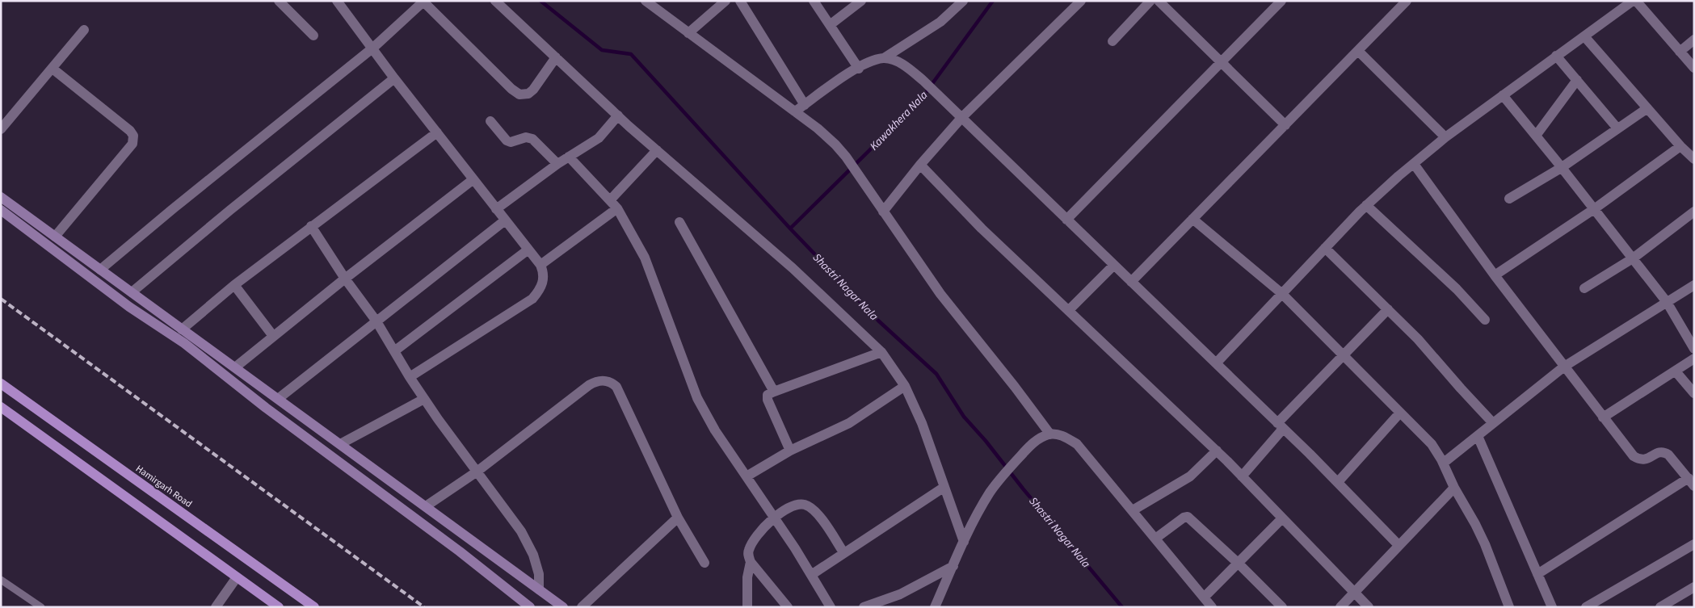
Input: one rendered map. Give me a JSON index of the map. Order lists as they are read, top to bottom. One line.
{"streets":{"main road":["Hamirgarh Road"]},"water":["Kawakhera Nala","Shastri Nagar Nala"]}
